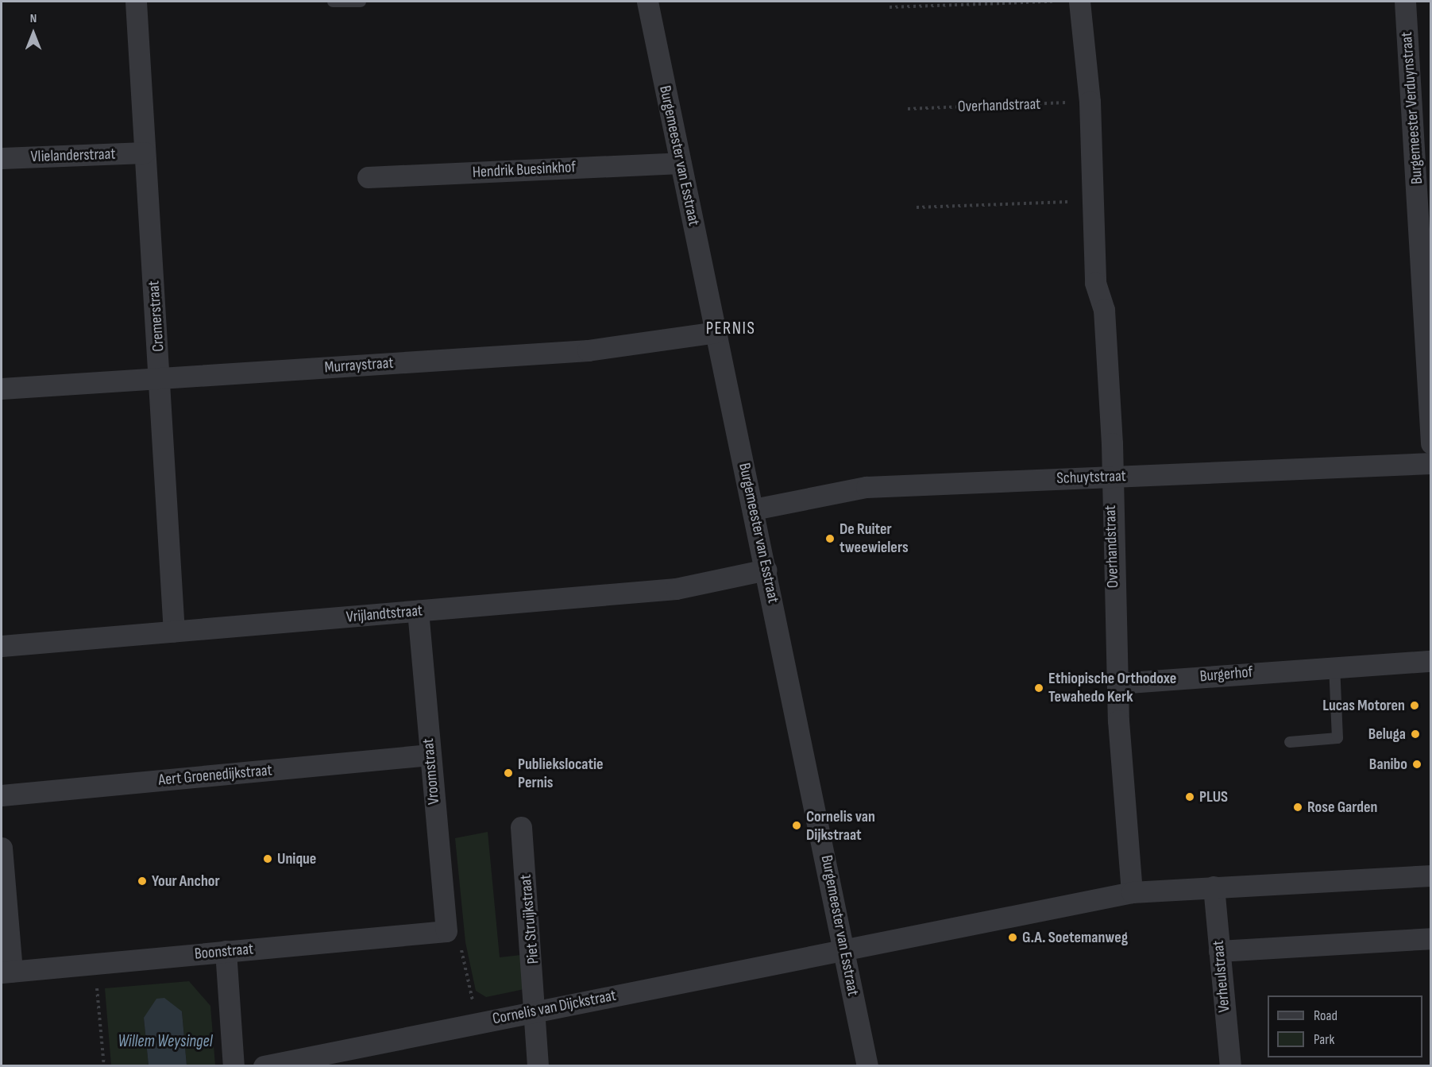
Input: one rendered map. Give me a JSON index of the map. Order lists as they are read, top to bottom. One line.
{"streets":{"street":["Overhandstraat","Burgemeester Verduynstraat","Vlielanderstraat","Burgemeester van Esstraat","Hendrik Buesinkhof","Cremerstraat","Murraystraat","Schuytstraat","Vrijlandtstraat","Burgerhof","Vroomstraat","Aert Groenedijkstraat","Piet Struijkstraat","Boonstraat","Verheulstraat","Cornelis van Dijckstraat"]},"crossings":[["Overhandstraat","Schuytstraat"],["Overhandstraat","Burgerhof"],["Vlielanderstraat","Cremerstraat"],["Burgemeester van Esstraat","Hendrik Buesinkhof"],["Burgemeester van Esstraat","Murraystraat"],["Burgemeester van Esstraat","Schuytstraat"],["Burgemeester van Esstraat","Vrijlandtstraat"],["Burgemeester van Esstraat","Cornelis van Dijckstraat"],["Cremerstraat","Murraystraat"],["Cremerstraat","Vrijlandtstraat"],["Vrijlandtstraat","Vroomstraat"],["Vroomstraat","Aert Groenedijkstraat"],["Vroomstraat","Boonstraat"],["Piet Struijkstraat","Cornelis van Dijckstraat"]],"districts":["PERNIS"],"water":["Willem Weysingel"],"places":["De Ruiter tweewielers","Ethiopische Orthodoxe Tewahedo Kerk","Lucas Motoren","Beluga","Banibo","Publiekslocatie Pernis","PLUS","Rose Garden","Cornelis van Dijkstraat","Unique","Your Anchor","G.A. Soetemanweg"],"legend":["Road","Park"],"north":"top"}
